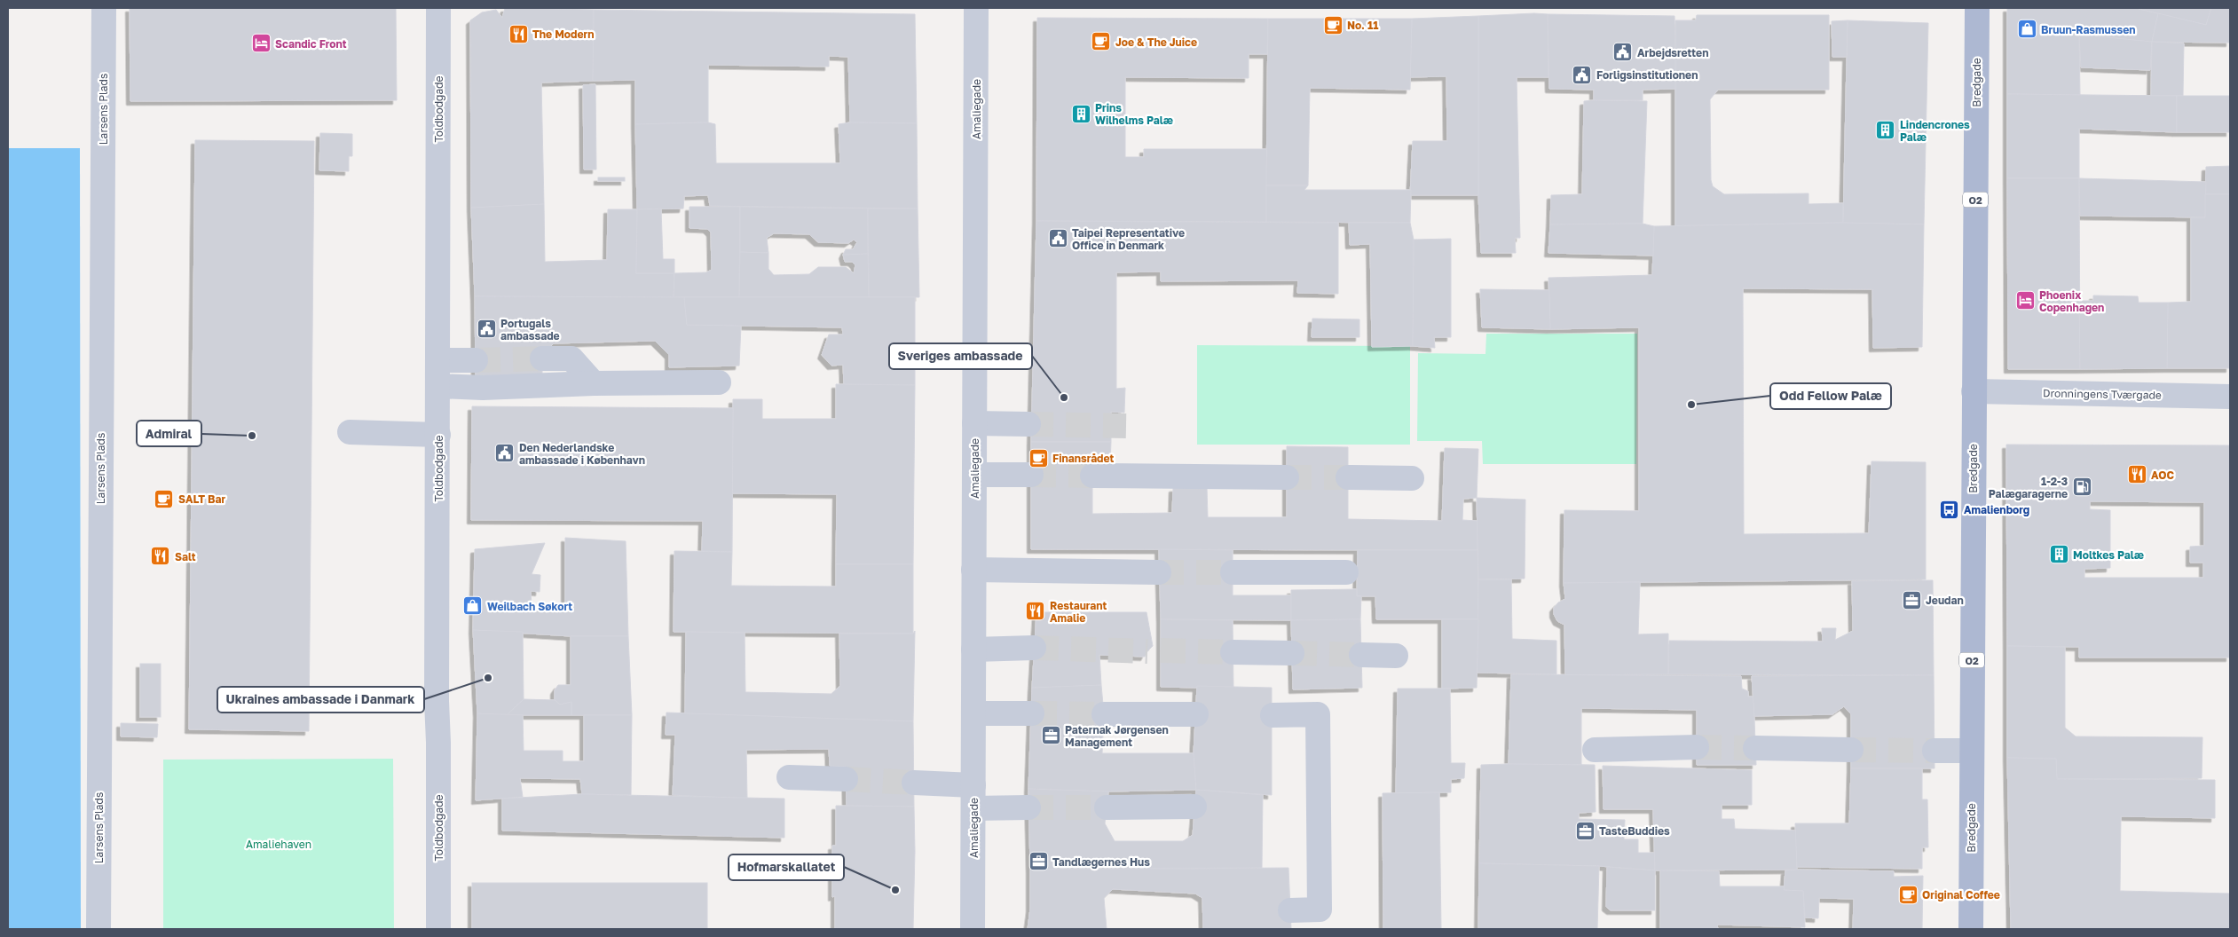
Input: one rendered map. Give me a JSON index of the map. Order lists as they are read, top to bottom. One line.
{"streets":{"main road":["Bredgade","O2"],"street":["Larsens Plads","Toldbodgade","Amaliegade","Dronningens Tværgade"]},"crossings":[["Bredgade","Dronningens Tværgade"]],"parks":["Amaliehaven"],"places":{"cafe":["No. 11","Joe & The Juice","Finansrådet","SALT Bar","Original Coffee"],"shop":["Bruun-Rasmussen","Weilbach Søkort"],"restaurant":["The Modern","AOC","Salt","Restaurant Amalie"],"hotel":["Scandic Front","Phoenix Copenhagen"],"public building":["Arbejdsretten","Forligsinstitutionen","Taipei Representative Office in Denmark","Portugals ambassade","Den Nederlandske ambassade i København"],"building":["Prins Wilhelms Palæ","Lindencrones Palæ","Moltkes Palæ"],"other":["Sveriges ambassade","Odd Fellow Palæ","Admiral","Ukraines ambassade i Danmark","Hofmarskallatet"],"fuel station":["1-2-3 Palægaragerne"],"bus stop":["Amalienborg"],"office":["Jeudan","Paternak Jørgensen Management","TasteBuddies","Tandlægernes Hus"]}}
